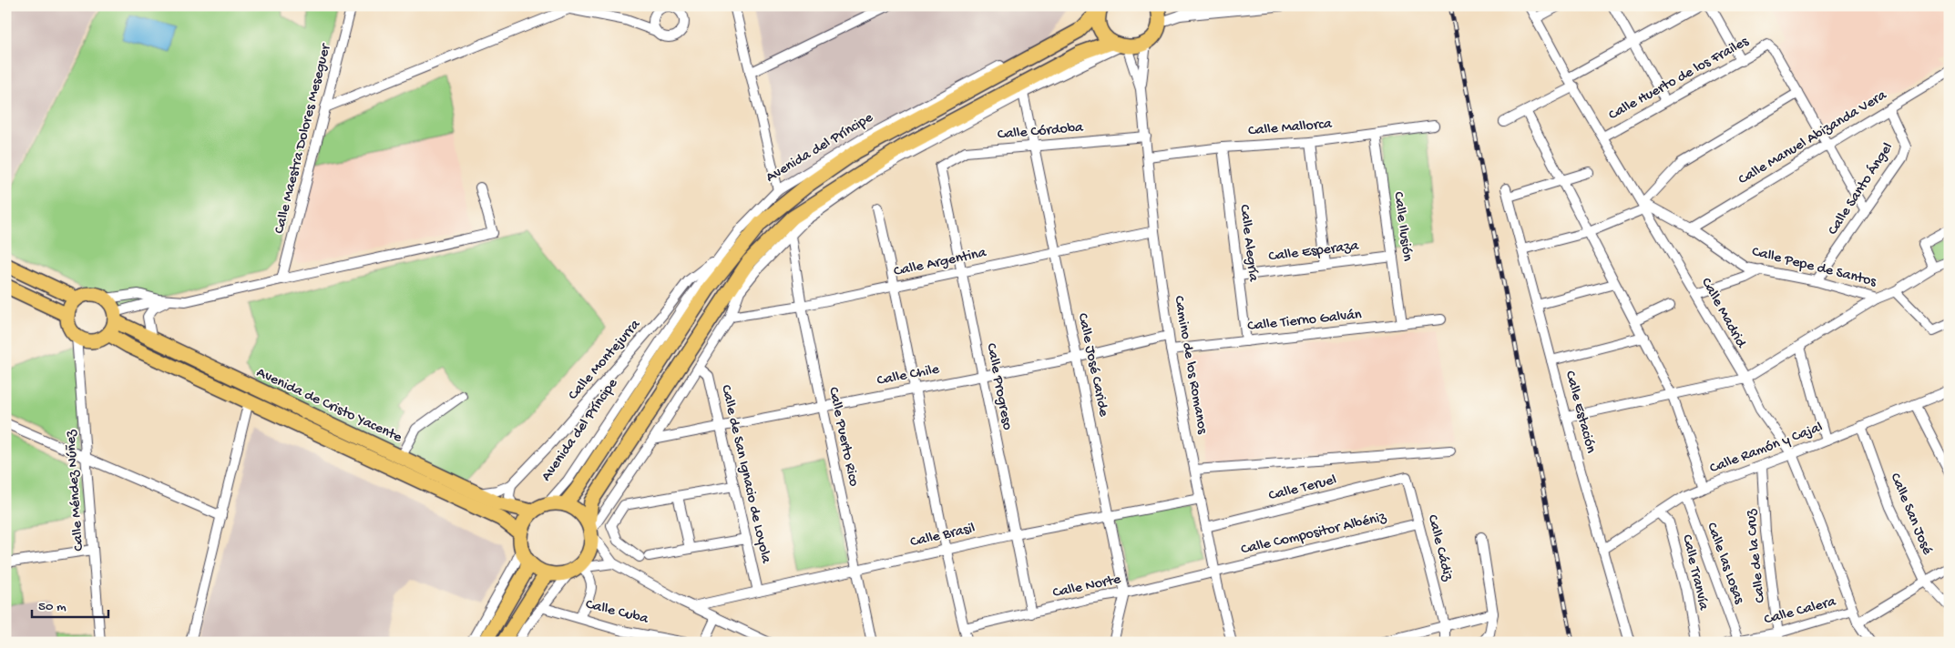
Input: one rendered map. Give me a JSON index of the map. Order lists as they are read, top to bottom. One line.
{"streets":{"main road":["Avenida del Príncipe","Avenida de Cristo Yacente"],"street":["Calle Huerto de los Frailes","Calle Mallorca","Calle Córdoba","Calle Manuel Abizanda Vera","Calle Maestra Dolores Meseguer","Calle Santo Ángel","Calle Ilusión","Calle Alegría","Calle Esperaza","Calle Argentina","Calle Pepe de Santos","Calle Madrid","Calle Tierno Galván","Calle Montejurra","Calle José Caride","Camino de los Romanos","Calle Chile","Calle Progreso","Calle Estación","Calle Puerto Rico","Calle Ramón y Cajal","Calle de San Ignacio de Loyola","Calle Teruel","Calle Méndez Núñez","Calle San José","Calle Compositor Albéniz","Calle Brasil","Calle Cádiz","Calle de la Cruz","Calle las Losas","Calle Tranvía","Calle Norte","Calle Calera","Calle Cuba"]},"crossings":[["Calle Huerto de los Frailes","Calle Madrid"],["Calle Mallorca","Calle Ilusión"],["Calle Mallorca","Calle Alegría"],["Calle Mallorca","Camino de los Romanos"],["Calle Córdoba","Calle José Caride"],["Calle Córdoba","Camino de los Romanos"],["Calle Córdoba","Calle Progreso"],["Calle Manuel Abizanda Vera","Calle Santo Ángel"],["Calle Manuel Abizanda Vera","Calle Pepe de Santos"],["Avenida del Príncipe","Calle Montejurra"],["Avenida del Príncipe","Avenida de Cristo Yacente"],["Calle Santo Ángel","Calle Pepe de Santos"],["Calle Ilusión","Calle Esperaza"],["Calle Ilusión","Calle Tierno Galván"],["Calle Alegría","Calle Esperaza"],["Calle Alegría","Calle Tierno Galván"],["Calle Argentina","Calle José Caride"],["Calle Argentina","Camino de los Romanos"],["Calle Argentina","Calle Progreso"],["Calle Argentina","Calle Puerto Rico"],["Calle Pepe de Santos","Calle Madrid"],["Calle Madrid","Calle Ramón y Cajal"],["Calle Madrid","Calle Calera"],["Calle Tierno Galván","Camino de los Romanos"],["Calle José Caride","Calle Chile"],["Calle José Caride","Calle Brasil"],["Calle José Caride","Calle Norte"],["Camino de los Romanos","Calle Chile"],["Camino de los Romanos","Calle Teruel"],["Camino de los Romanos","Calle Compositor Albéniz"],["Camino de los Romanos","Calle Brasil"],["Camino de los Romanos","Calle Norte"],["Calle Chile","Calle Progreso"],["Calle Chile","Calle Puerto Rico"],["Calle Chile","Calle de San Ignacio de Loyola"],["Calle Progreso","Calle Brasil"],["Calle Progreso","Calle Norte"],["Avenida de Cristo Yacente","Calle Méndez Núñez"],["Calle Estación","Calle Ramón y Cajal"],["Calle Puerto Rico","Calle Brasil"],["Calle Ramón y Cajal","Calle San José"],["Calle Ramón y Cajal","Calle de la Cruz"],["Calle Ramón y Cajal","Calle las Losas"],["Calle Ramón y Cajal","Calle Tranvía"],["Calle de San Ignacio de Loyola","Calle Brasil"],["Calle Teruel","Calle Cádiz"],["Calle Compositor Albéniz","Calle Cádiz"],["Calle Compositor Albéniz","Calle Norte"],["Calle de la Cruz","Calle Calera"],["Calle las Losas","Calle Calera"]],"scale_bar":"50 m"}
